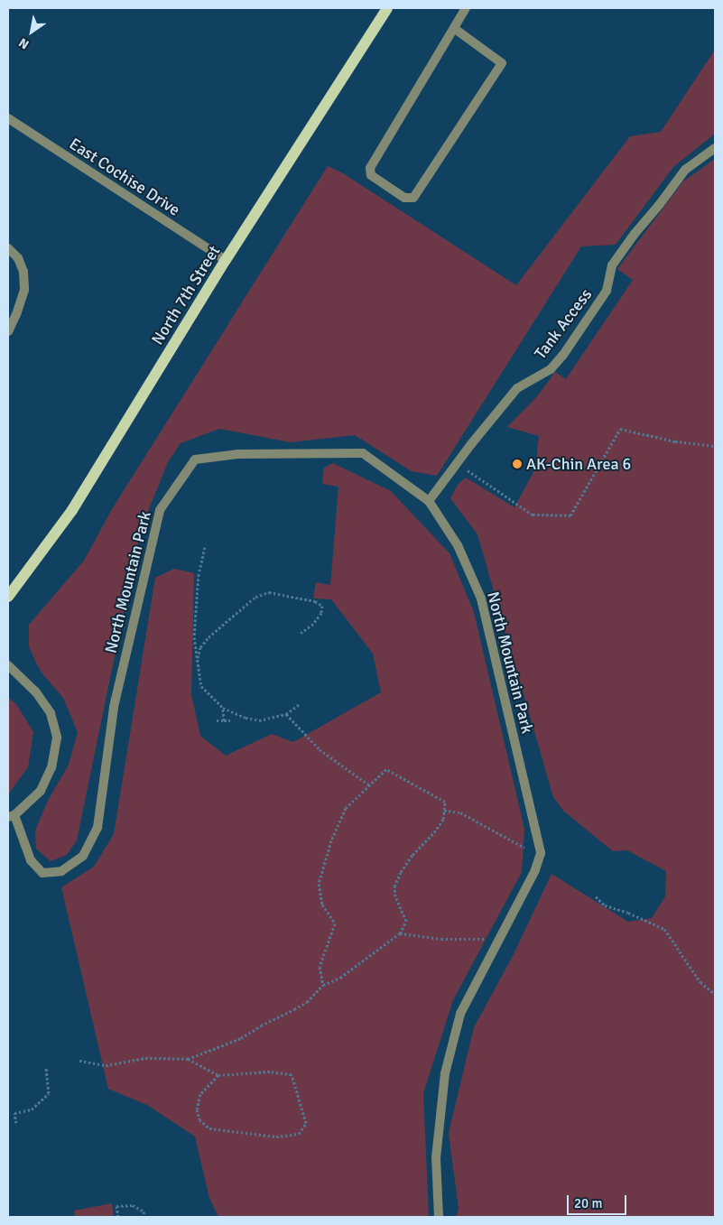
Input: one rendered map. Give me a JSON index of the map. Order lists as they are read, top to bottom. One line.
{"streets":{"main road":["North 7th Street"],"street":["East Cochise Drive","Tank Access","North Mountain Park"]},"crossings":[["East Cochise Drive","North 7th Street"],["Tank Access","North Mountain Park"]],"places":["AK-Chin Area 6"],"scale_bar":"20 m","north":"bottom left"}
